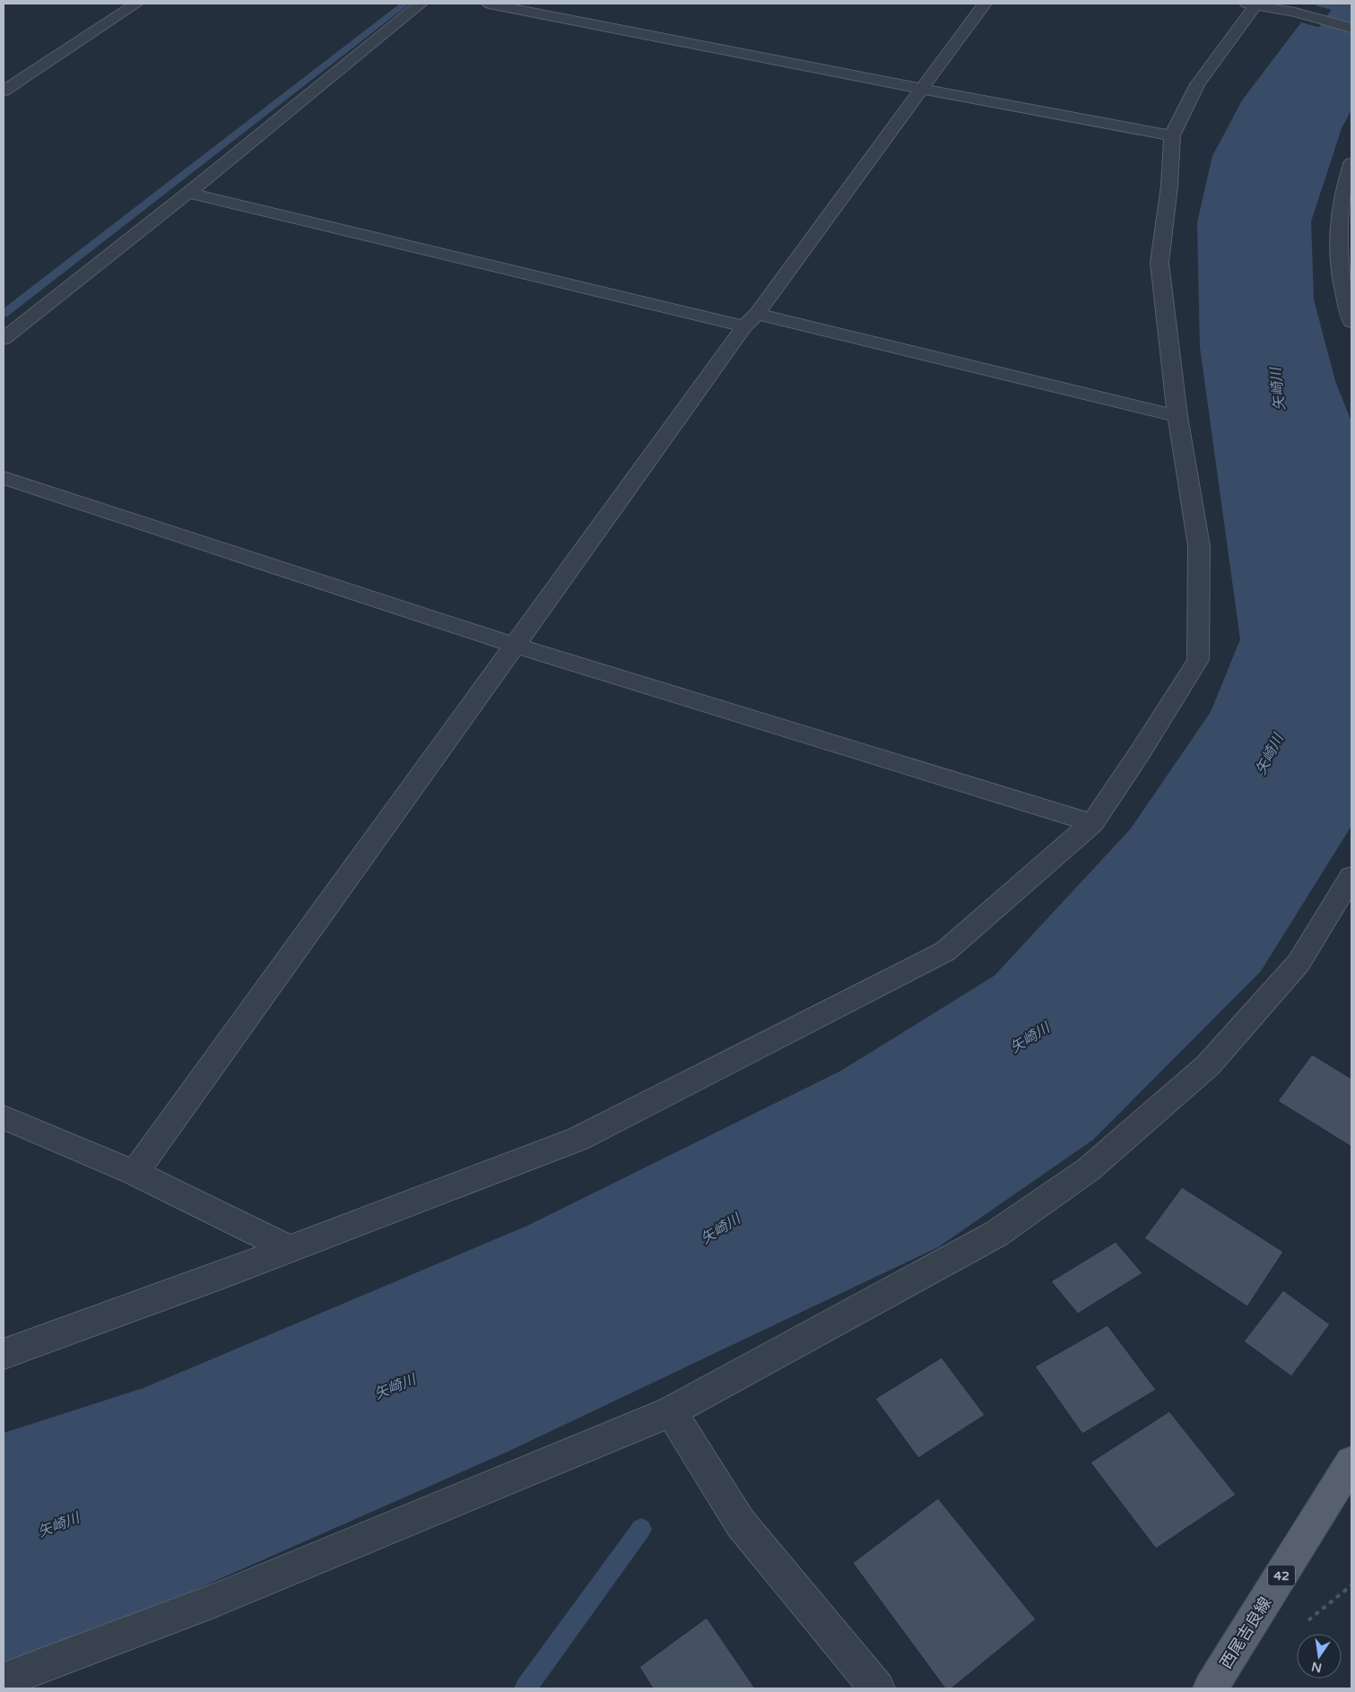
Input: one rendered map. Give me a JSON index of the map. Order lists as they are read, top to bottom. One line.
{"streets":{"main road":["42","西尾吉良線"]},"water":["矢崎川"],"north":"bottom"}
